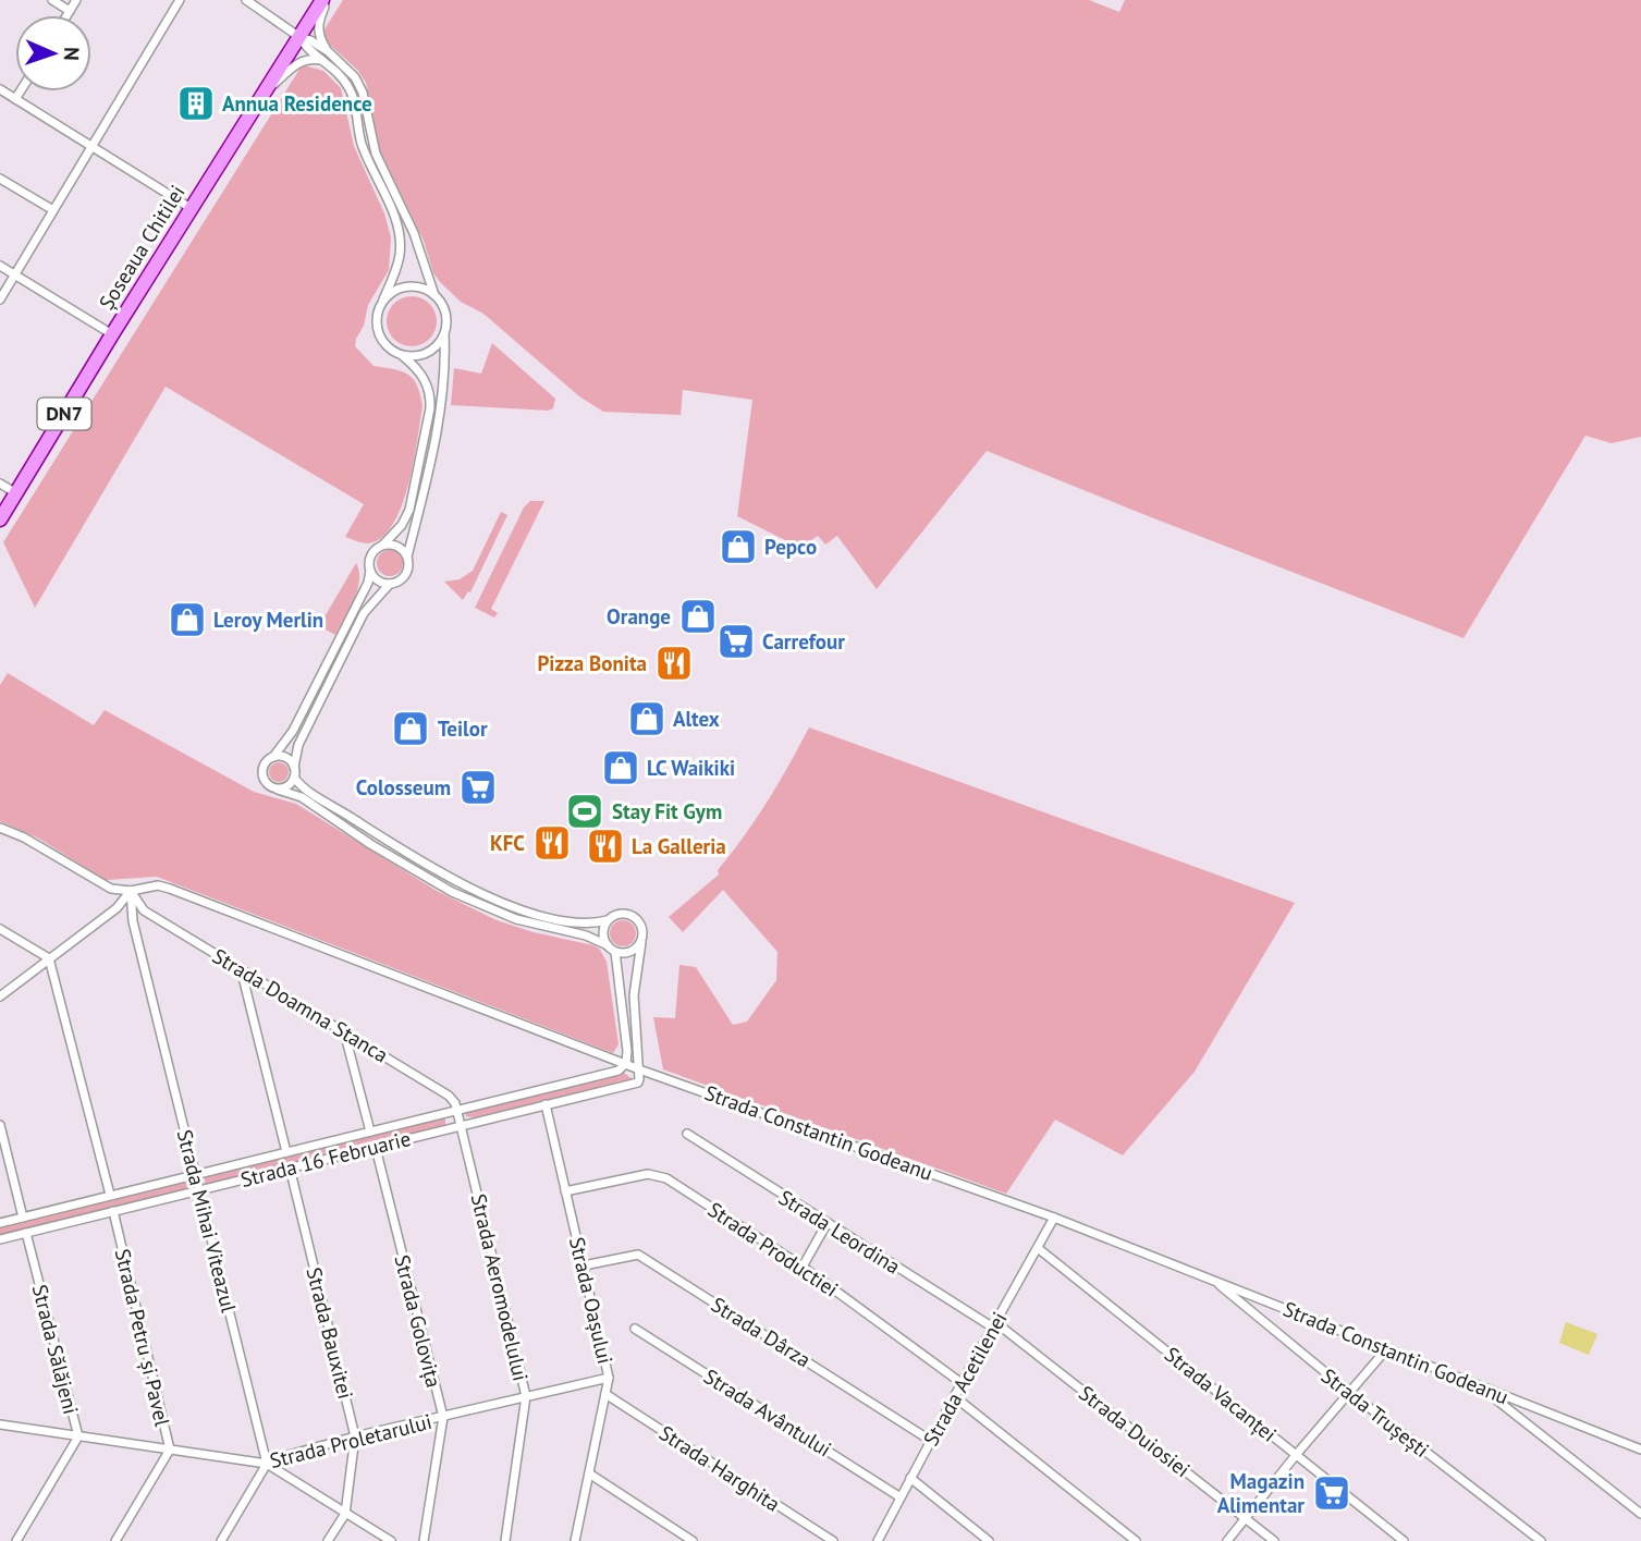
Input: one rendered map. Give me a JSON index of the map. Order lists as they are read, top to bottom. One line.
{"streets":{"main road":["Șoseaua Chitilei","DN7"],"street":["Strada Doamna Stanca","Strada Constantin Godeanu","Strada 16 Februarie","Strada Mihai Viteazul","Strada Leordina","Strada Productiei","Strada Aeromodelului","Strada Oașului","Strada Golovița","Strada Dârza","Strada Bauxitei","Strada Petru și Pavel","Strada Sălăjeni","Strada Acetilenei","Strada Vacanței","Strada Avântului","Strada Trușești","Strada Duiosiei","Strada Proletarului","Strada Harghita"]},"crossings":[["Strada Doamna Stanca","Strada Constantin Godeanu"],["Strada Doamna Stanca","Strada 16 Februarie"],["Strada Doamna Stanca","Strada Mihai Viteazul"],["Strada Constantin Godeanu","Strada 16 Februarie"],["Strada Constantin Godeanu","Strada Mihai Viteazul"],["Strada Constantin Godeanu","Strada Acetilenei"],["Strada Constantin Godeanu","Strada Trușești"],["Strada 16 Februarie","Strada Mihai Viteazul"],["Strada 16 Februarie","Strada Aeromodelului"],["Strada 16 Februarie","Strada Oașului"],["Strada 16 Februarie","Strada Golovița"],["Strada 16 Februarie","Strada Bauxitei"],["Strada 16 Februarie","Strada Petru și Pavel"],["Strada 16 Februarie","Strada Sălăjeni"],["Strada Mihai Viteazul","Strada Proletarului"],["Strada Leordina","Strada Acetilenei"],["Strada Leordina","Strada Duiosiei"],["Strada Productiei","Strada Oașului"],["Strada Productiei","Strada Acetilenei"],["Strada Aeromodelului","Strada Proletarului"],["Strada Oașului","Strada Dârza"],["Strada Oașului","Strada Proletarului"],["Strada Oașului","Strada Harghita"],["Strada Golovița","Strada Proletarului"],["Strada Dârza","Strada Acetilenei"],["Strada Bauxitei","Strada Proletarului"],["Strada Petru și Pavel","Strada Proletarului"],["Strada Sălăjeni","Strada Proletarului"],["Strada Acetilenei","Strada Vacanței"],["Strada Acetilenei","Strada Avântului"],["Strada Acetilenei","Strada Duiosiei"]],"places":{"building":["Annua Residence"],"shop":["Pepco","Orange","Leroy Merlin","Altex","Teilor","LC Waikiki"],"supermarket":["Carrefour","Colosseum","Magazin Alimentar"],"restaurant":["Pizza Bonita","KFC","La Galleria"],"sports":["Stay Fit Gym"]},"north":"right"}
